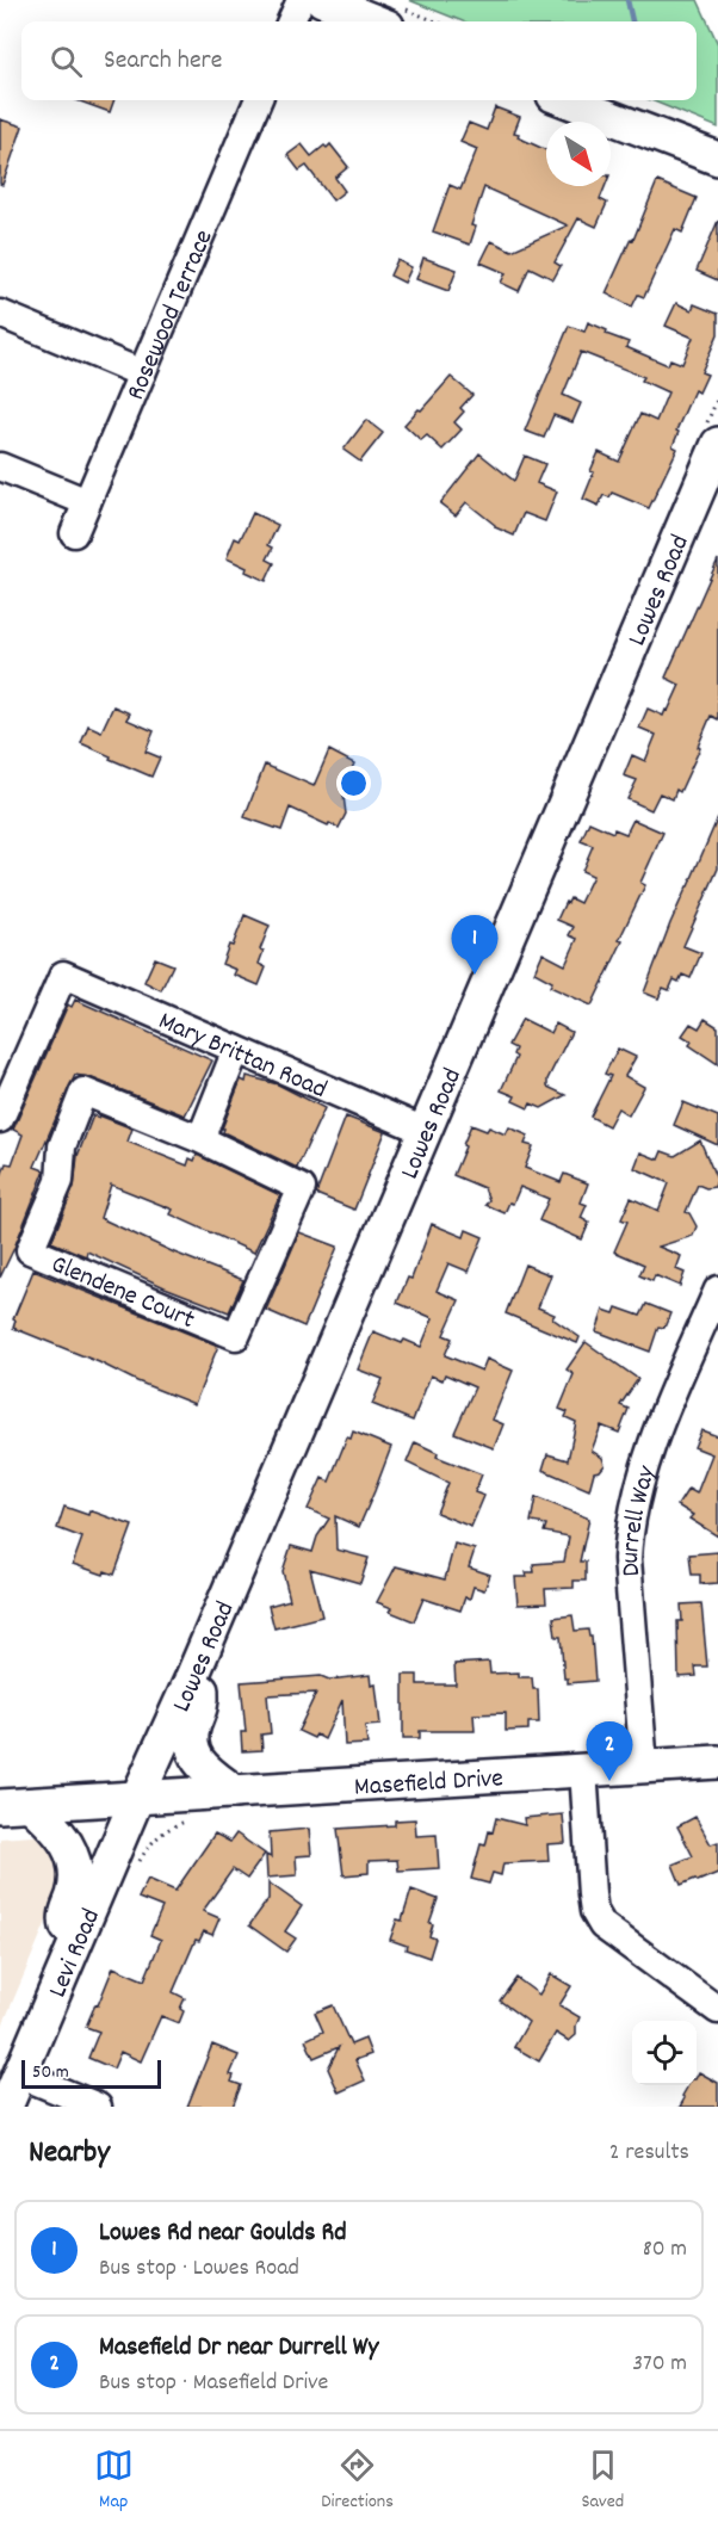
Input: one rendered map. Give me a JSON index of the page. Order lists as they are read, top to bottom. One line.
{"streets":{"main road":["Lowes Road","Masefield Drive","Levi Road"],"street":["Rosewood Terrace","Mary Brittan Road","Glendene Court","Durrell Way"]},"crossings":[["Lowes Road","Mary Brittan Road"],["Lowes Road","Masefield Drive"],["Lowes Road","Levi Road"],["Durrell Way","Masefield Drive"],["Masefield Drive","Levi Road"]],"scale_bar":"50 m","north":"bottom right","page":{"search":"Search here","pins":["1","2"],"scale":"50 m","heading":["Nearby","2 results"],"list":[{"mark":"1","name":"Lowes Rd near Goulds Rd","note":"Bus stop · Lowes Road","value":"80 m"},{"mark":"2","name":"Masefield Dr near Durrell Wy","note":"Bus stop · Masefield Drive","value":"370 m"}],"nav":["Map","Directions","Saved"]}}
